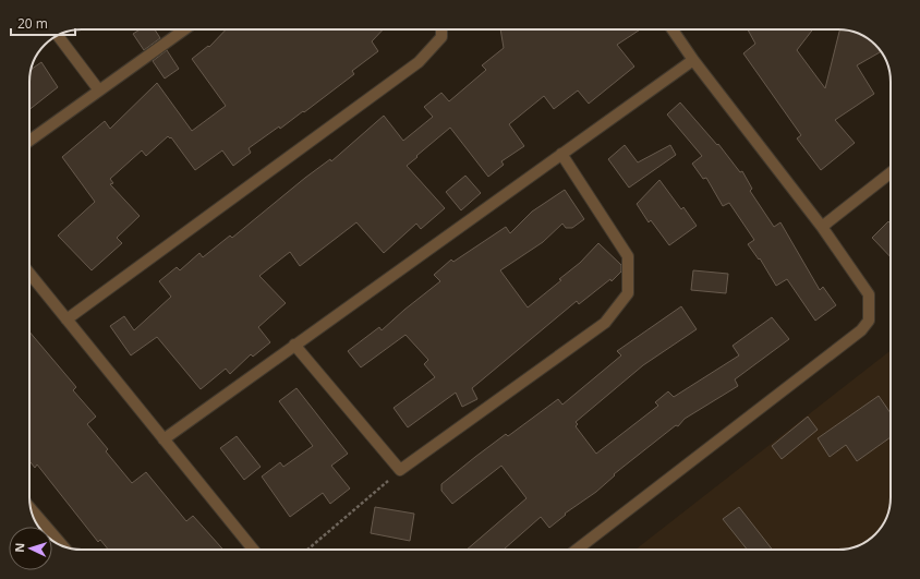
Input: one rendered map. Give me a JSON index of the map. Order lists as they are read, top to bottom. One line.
{"scale_bar":"20 m","north":"left"}
